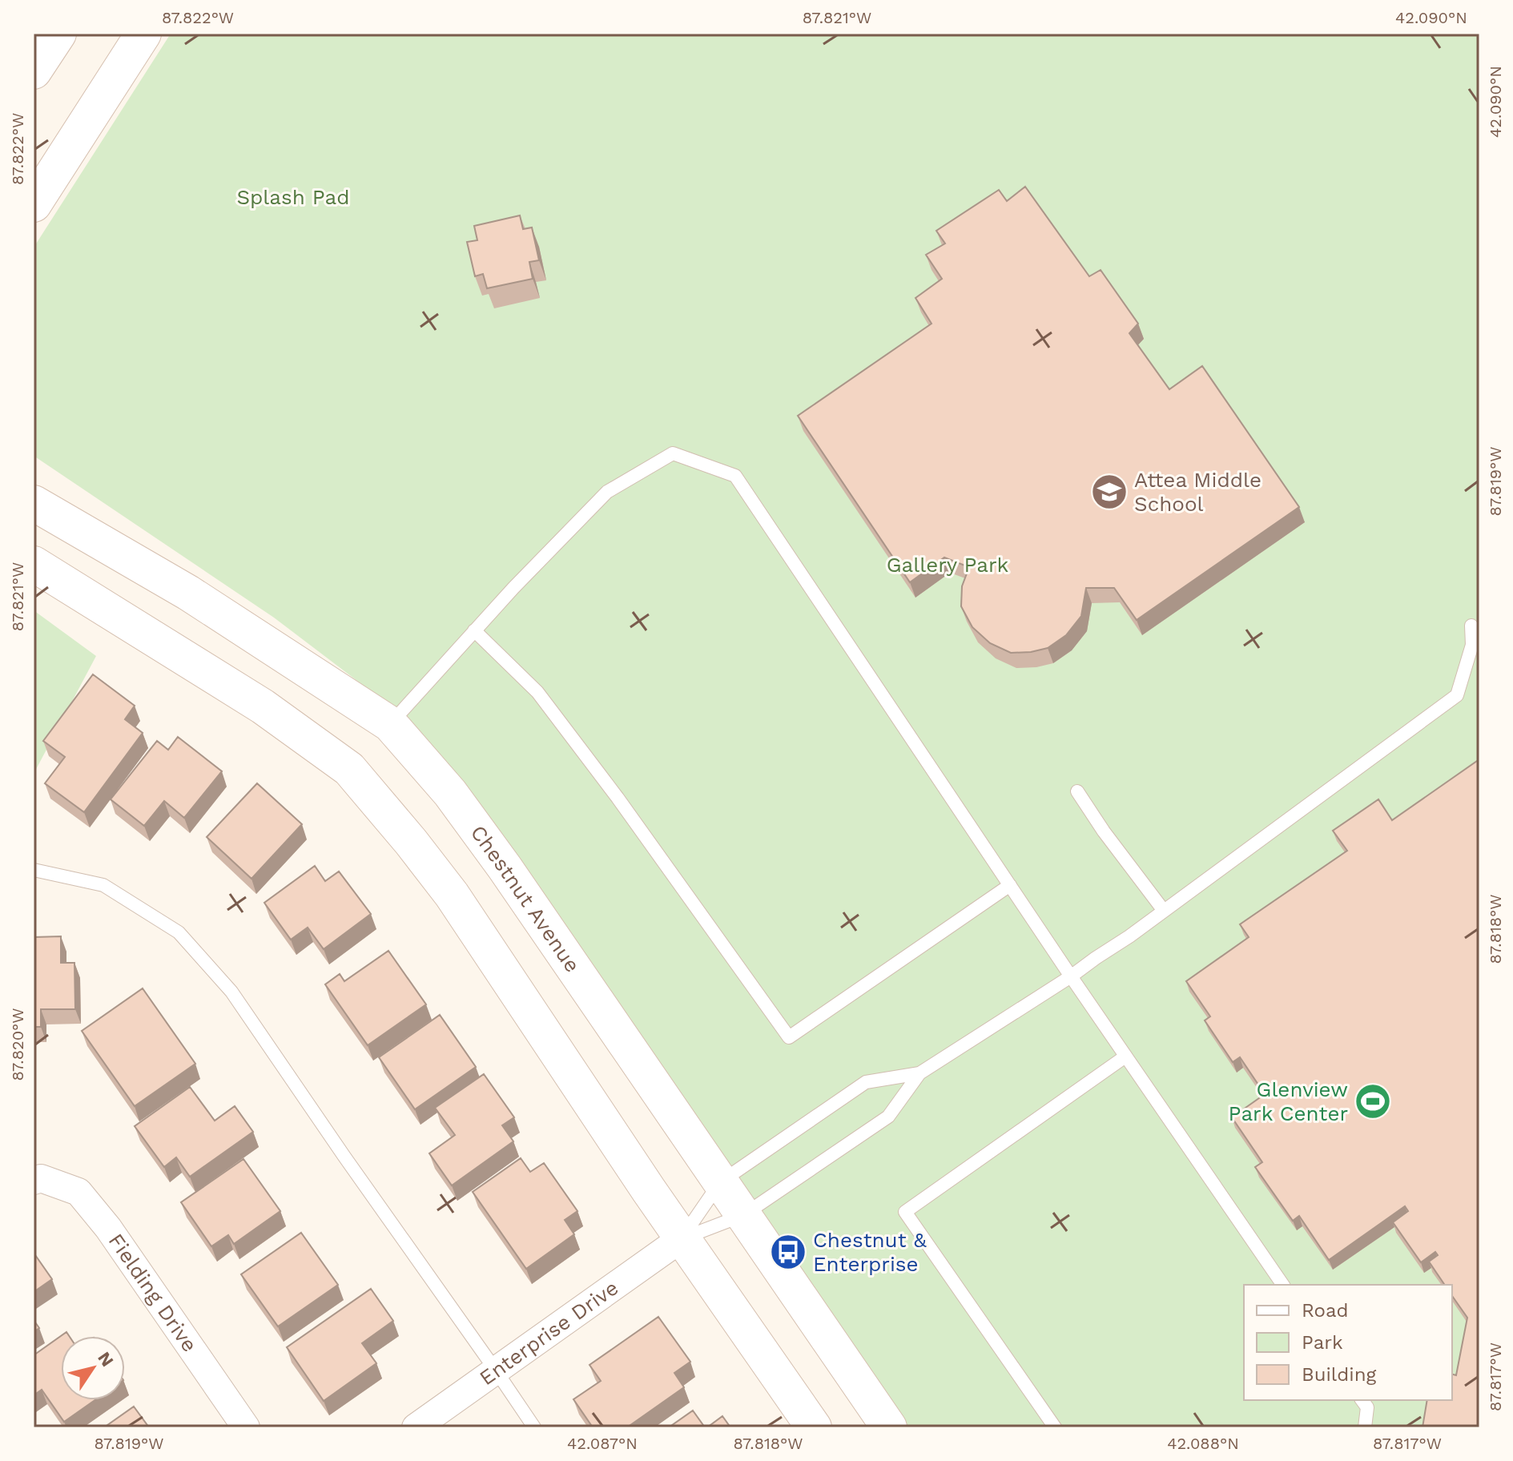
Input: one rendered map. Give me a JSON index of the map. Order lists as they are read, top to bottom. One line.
{"streets":{"street":["Chestnut Avenue","Fielding Drive","Enterprise Drive"]},"parks":["Splash Pad","Gallery Park"],"places":{"school or university":["Attea Middle School"],"sports":["Glenview Park Center"],"bus stop":["Chestnut & Enterprise"]},"legend":["Road","Park","Building"],"north":"top right","coordinates":["87.822°W","87.821°W","42.090°N","87.819°W","87.818°W","87.820°W","87.817°W","42.087°N","42.088°N"]}
